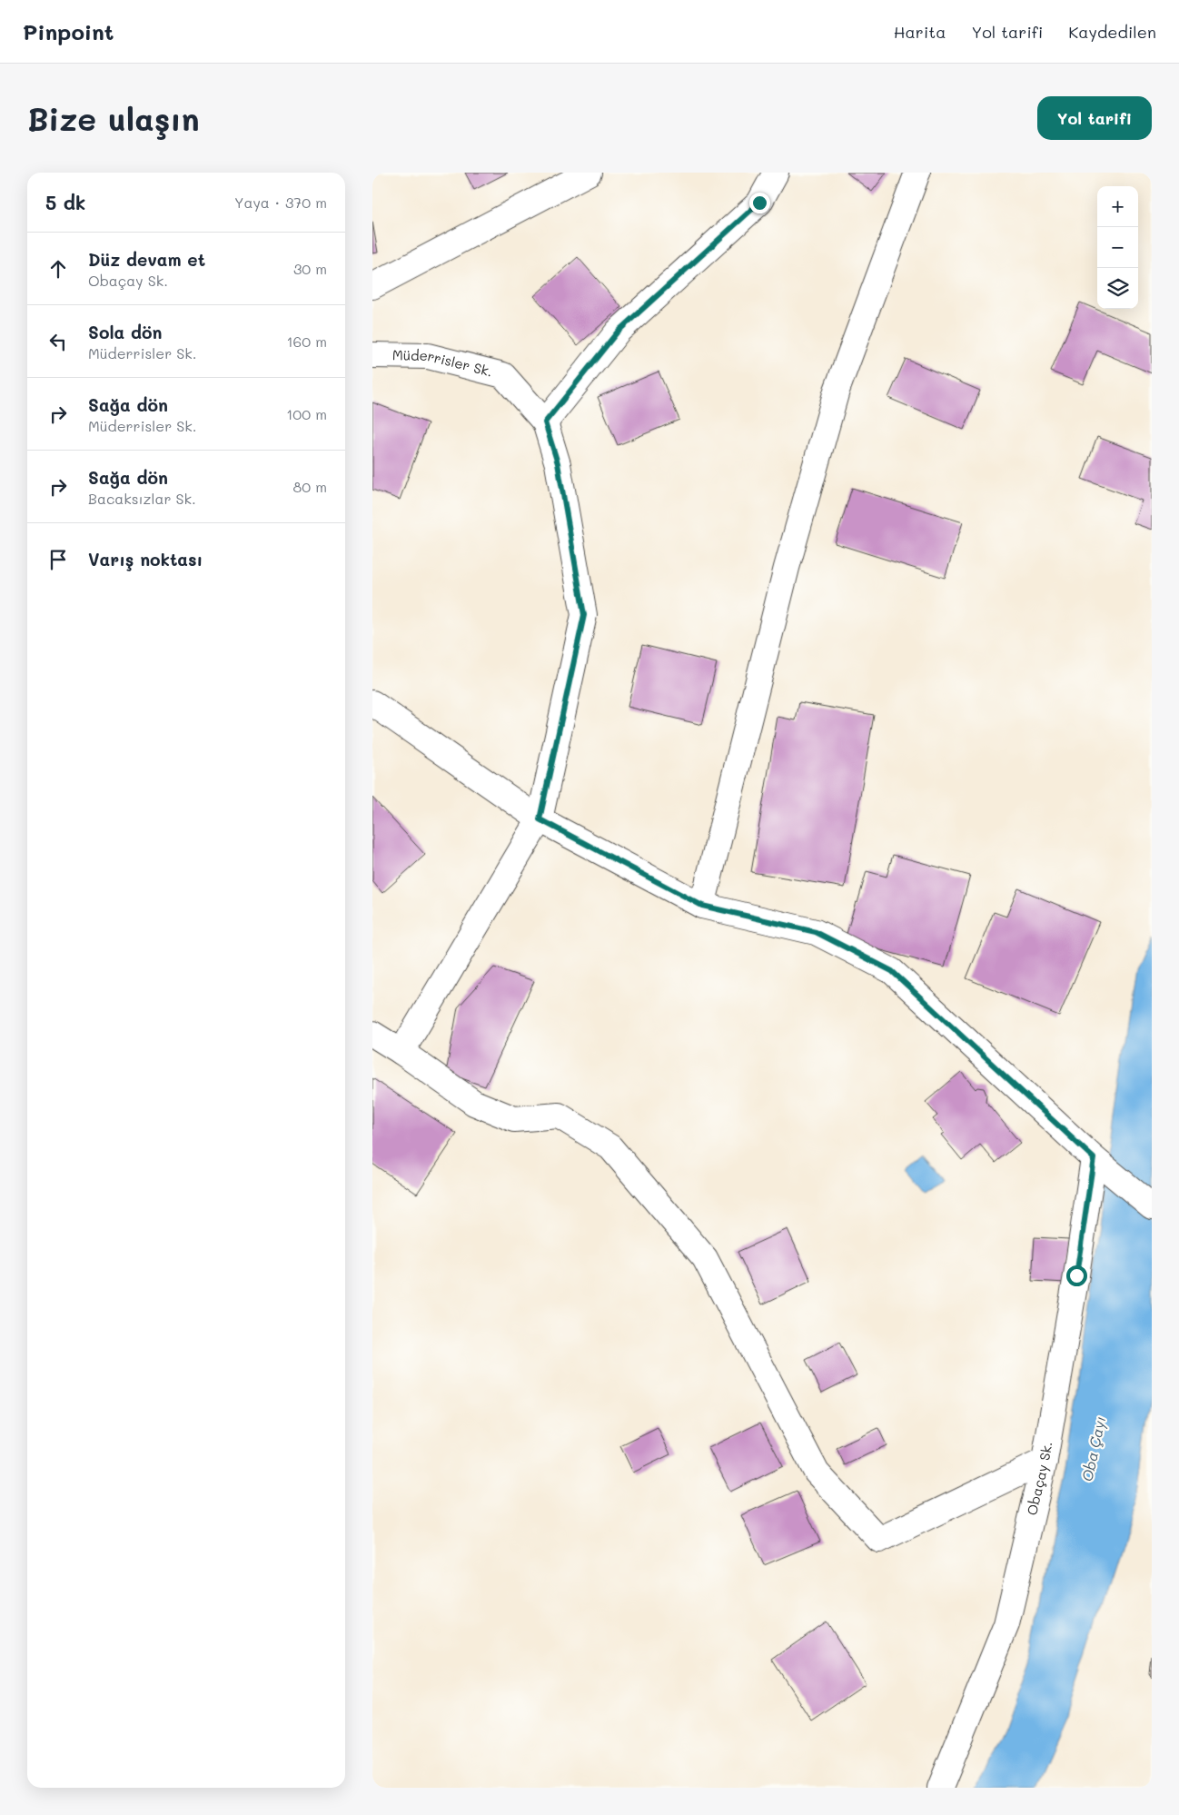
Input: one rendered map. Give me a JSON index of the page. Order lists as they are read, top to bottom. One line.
{"streets":{"street":["Müderrisler Sk.","Obaçay Sk."]},"water":["Oba Çayı"],"page":{"header":"Pinpoint","nav":["Harita","Yol tarifi","Kaydedilen"],"buttons":"Yol tarifi","title":"Bize ulaşın","heading":["5 dk","Yaya · 370 m"],"map_buttons":["+","−"],"list":[["Düz devam et","Obaçay Sk.","30 m"],["Sola dön","Müderrisler Sk.","160 m"],["Sağa dön","Müderrisler Sk.","100 m"],["Sağa dön","Bacaksızlar Sk.","80 m"],"Varış noktası"]}}
